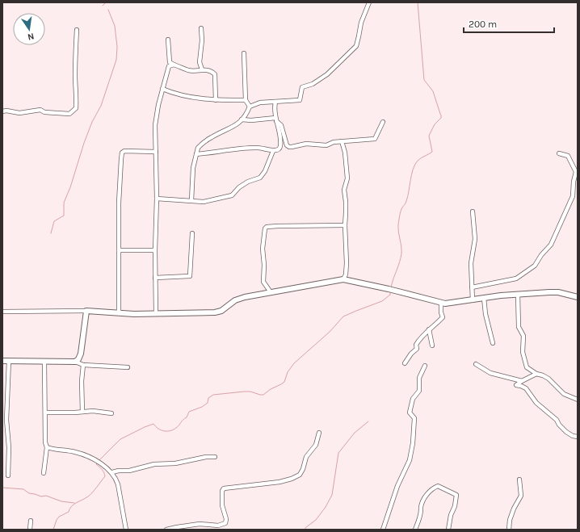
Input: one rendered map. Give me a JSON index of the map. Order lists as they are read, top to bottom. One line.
{"scale_bar":"200 m","north":"bottom"}
